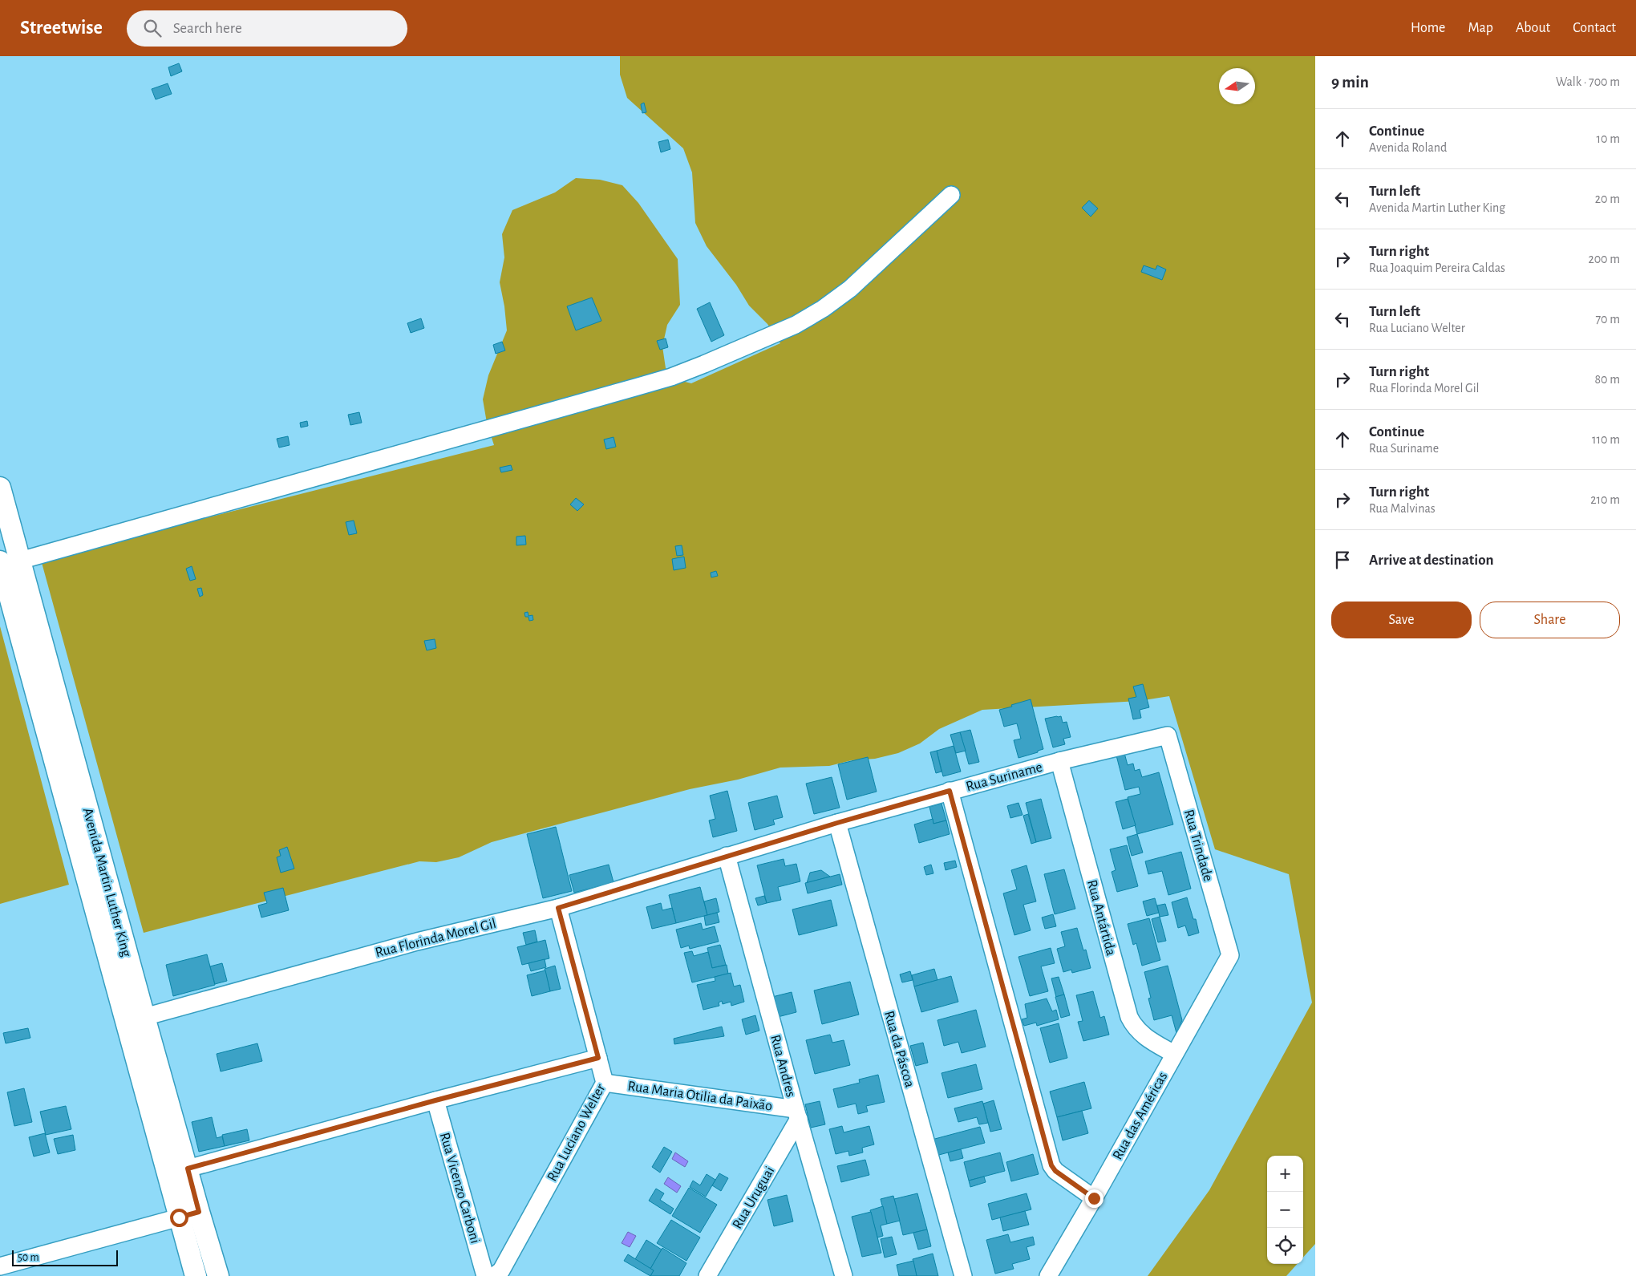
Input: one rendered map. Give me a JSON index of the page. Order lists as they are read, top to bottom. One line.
{"streets":{"main road":["Avenida Martin Luther King"],"street":["Rua Suriname","Rua Trindade","Rua Antártida","Rua Florinda Morel Gil","Rua da Páscoa","Rua Andres","Rua Maria Otilia da Paixão","Rua das Américas","Rua Luciano Welter","Rua Vicenzo Carboni","Rua Uruguai"]},"crossings":[["Rua Suriname","Rua Trindade"],["Rua Suriname","Rua Antártida"],["Rua Suriname","Rua Florinda Morel Gil"],["Rua Suriname","Rua da Páscoa"],["Rua Suriname","Rua Andres"],["Rua Trindade","Rua das Américas"],["Avenida Martin Luther King","Rua Florinda Morel Gil"],["Rua Antártida","Rua das Américas"],["Rua Florinda Morel Gil","Rua Andres"],["Rua Florinda Morel Gil","Rua Luciano Welter"],["Rua Andres","Rua Maria Otilia da Paixão"],["Rua Andres","Rua Uruguai"],["Rua Maria Otilia da Paixão","Rua Luciano Welter"],["Rua Maria Otilia da Paixão","Rua Uruguai"]],"scale_bar":"50 m","north":"left","page":{"header":"Streetwise","search":"Search here","nav":["Home","Map","About","Contact"],"heading":["9 min","Walk · 700 m"],"list":[["Continue","Avenida Roland","10 m"],["Turn left","Avenida Martin Luther King","20 m"],["Turn right","Rua Joaquim Pereira Caldas","200 m"],["Turn left","Rua Luciano Welter","70 m"],["Turn right","Rua Florinda Morel Gil","80 m"],["Continue","Rua Suriname","110 m"],["Turn right","Rua Malvinas","210 m"],"Arrive at destination"],"buttons":["Save","Share"],"map_buttons":["+","−"],"scale":"50 m"}}
